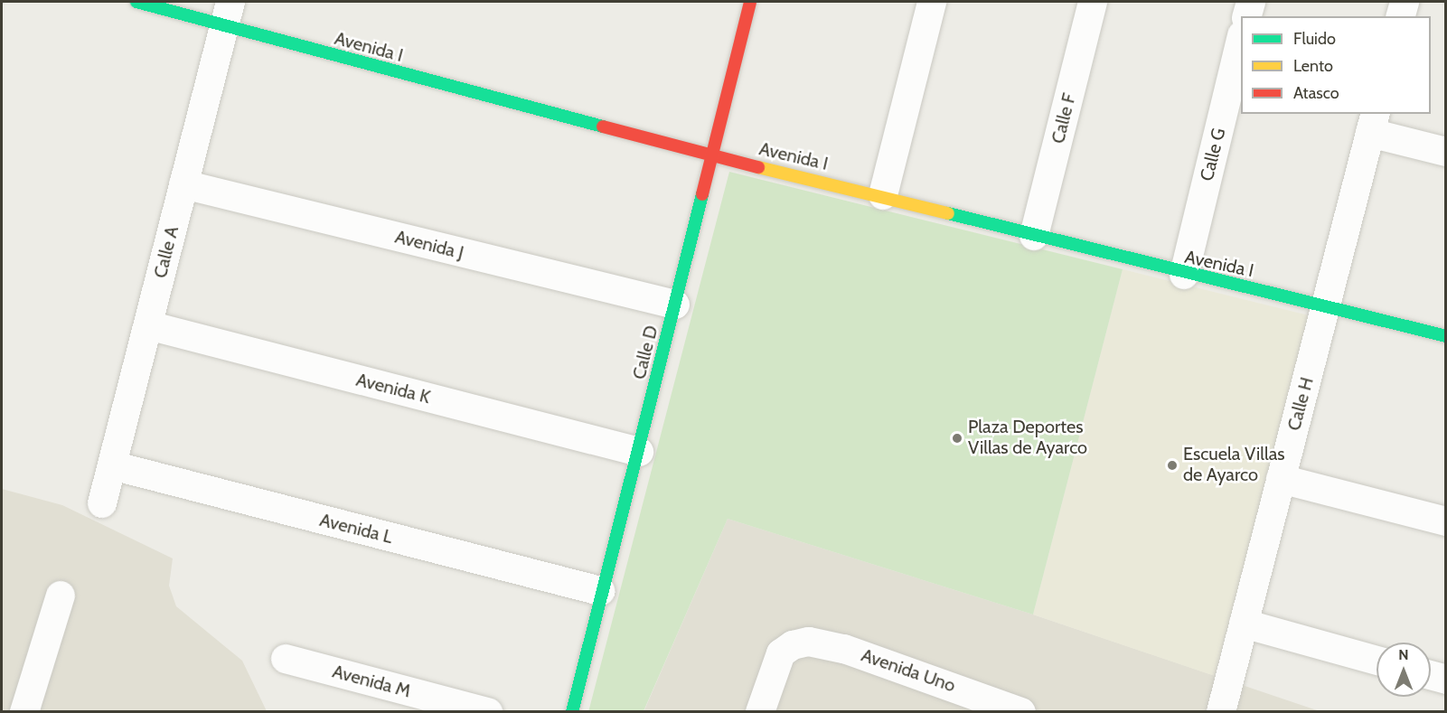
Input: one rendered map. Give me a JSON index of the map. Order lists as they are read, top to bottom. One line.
{"streets":{"street":["Avenida I","Calle F","Calle G","Avenida J","Calle A","Calle D","Avenida K","Calle H","Avenida L","Avenida Uno","Avenida M"]},"crossings":[["Avenida I","Calle F"],["Avenida I","Calle G"],["Avenida I","Calle A"],["Avenida I","Calle D"],["Avenida I","Calle H"],["Avenida J","Calle A"],["Avenida J","Calle D"],["Calle A","Avenida K"],["Calle A","Avenida L"],["Calle D","Avenida K"],["Calle D","Avenida L"]],"places":["Plaza Deportes Villas de Ayarco","Escuela Villas de Ayarco"],"legend":["Fluido","Lento","Atasco"],"north":"top"}
